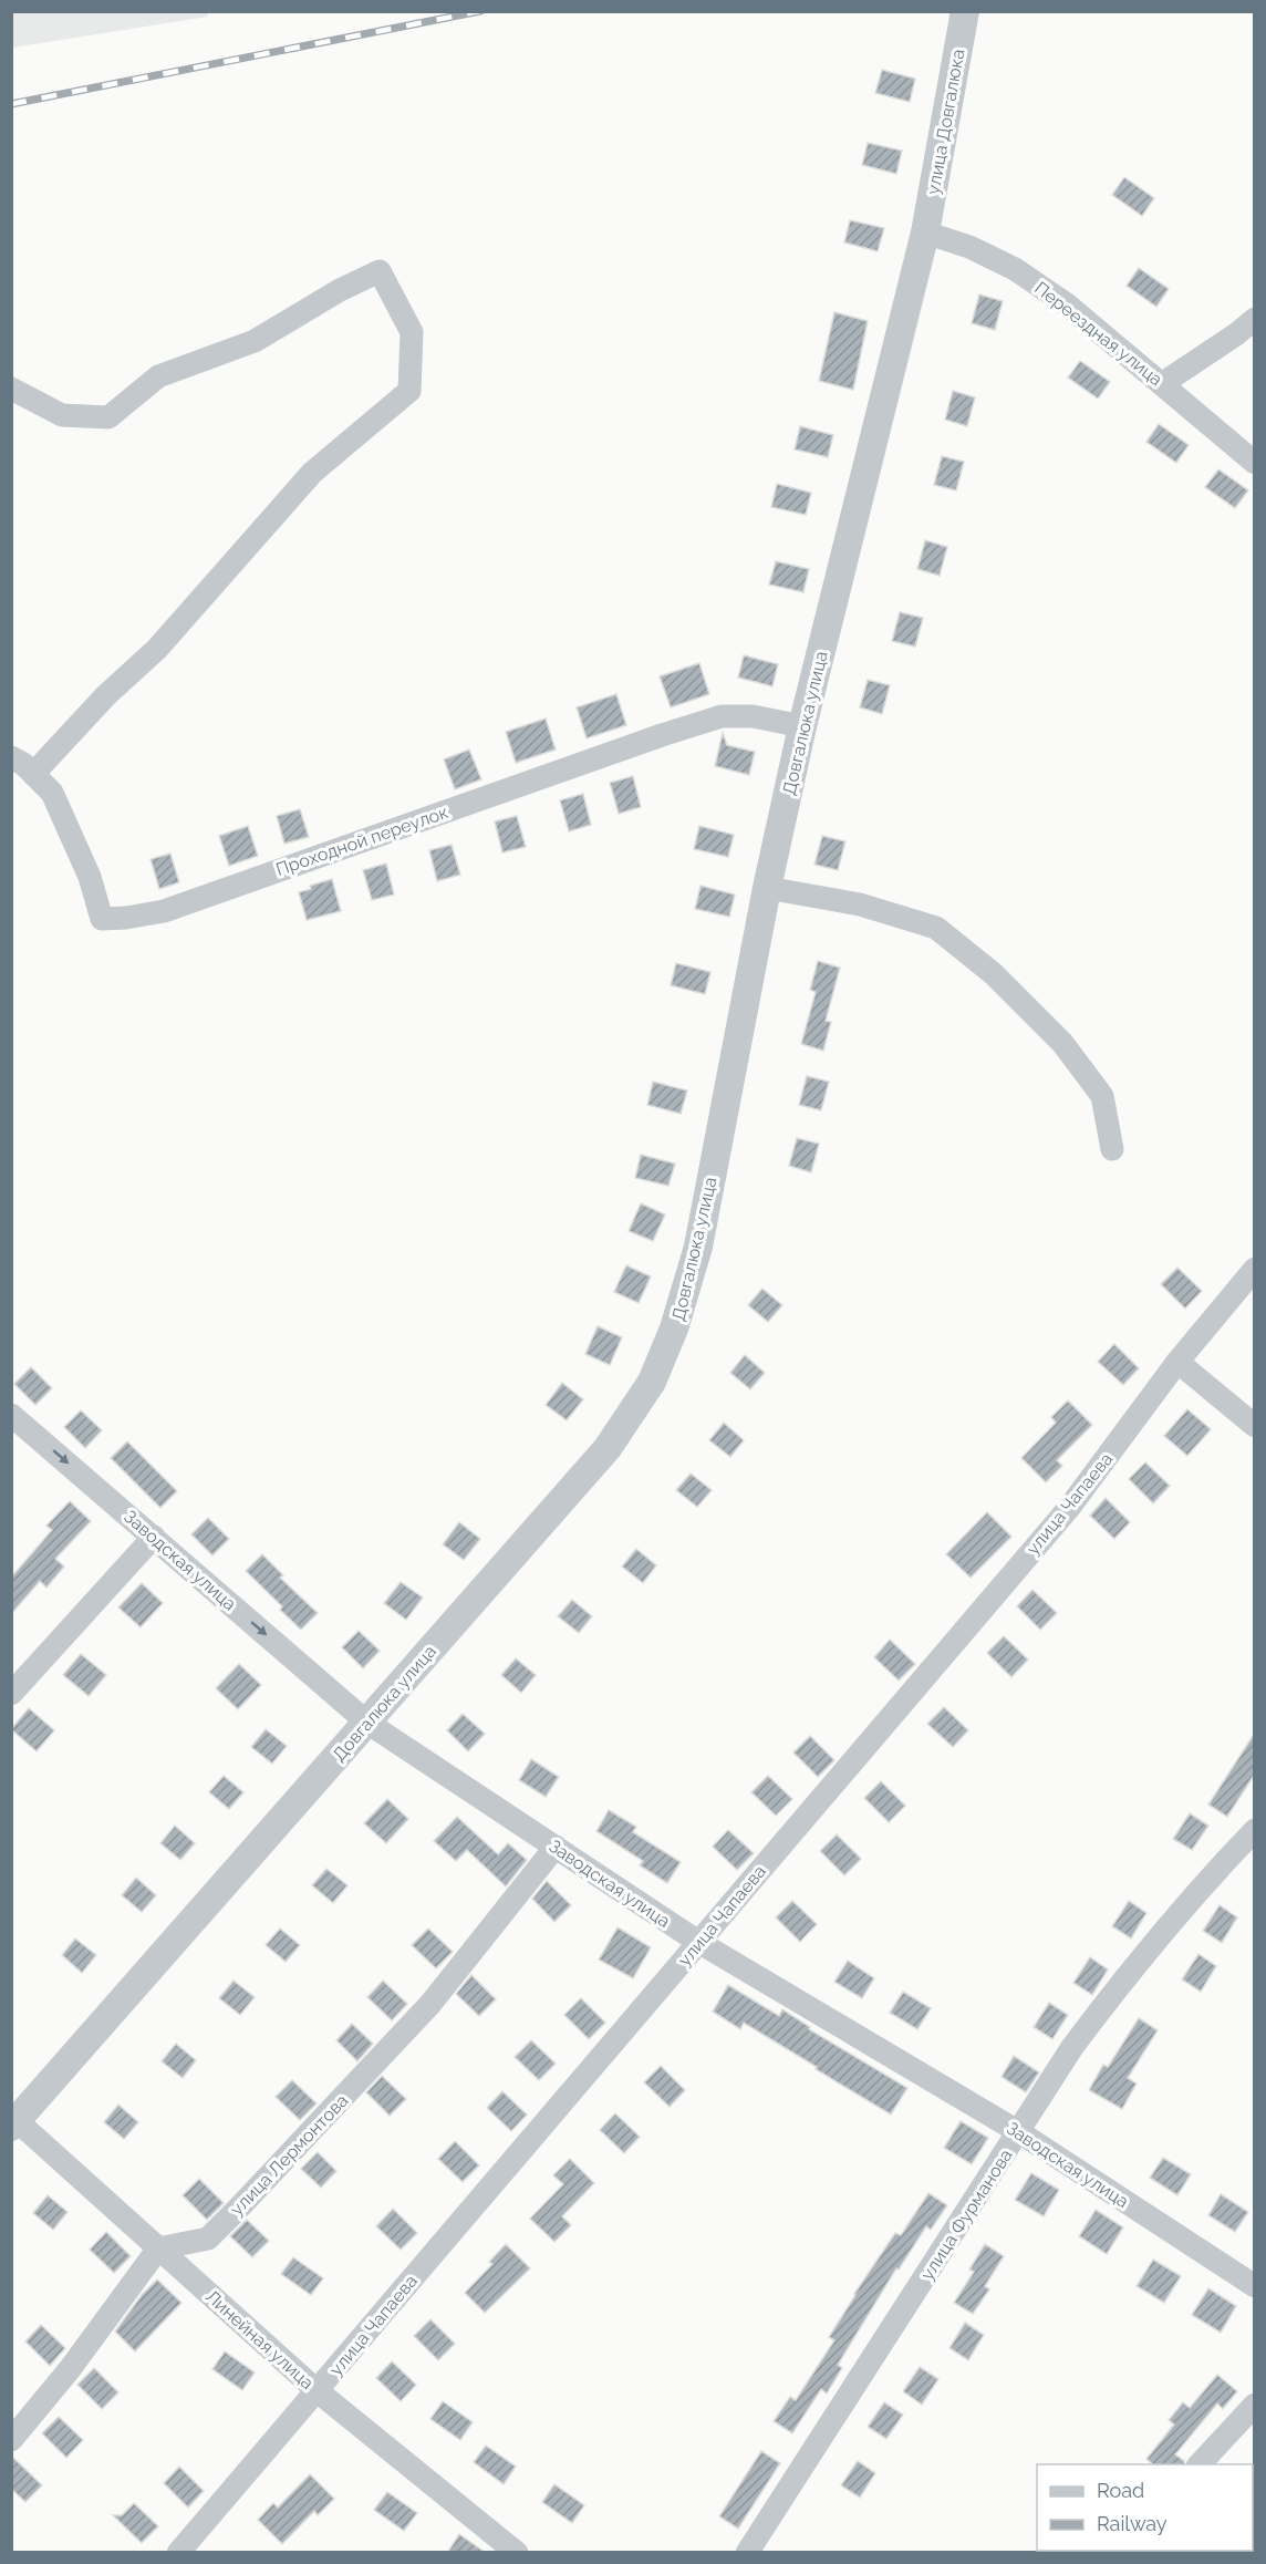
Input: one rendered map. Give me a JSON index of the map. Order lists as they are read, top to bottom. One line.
{"streets":{"street":["улица Довгалюка","Переездная улица","Довгалюка улица","Проходной переулок","улица Чапаева","Заводская улица","улица Лермонтова","улица Фурманова","Линейная улица"]},"crossings":[["улица Довгалюка","Переездная улица"],["улица Довгалюка","Довгалюка улица"],["Переездная улица","Довгалюка улица"],["Довгалюка улица","Проходной переулок"],["Довгалюка улица","Заводская улица"],["Довгалюка улица","Линейная улица"],["улица Чапаева","Заводская улица"],["улица Чапаева","Линейная улица"],["Заводская улица","улица Лермонтова"],["Заводская улица","улица Фурманова"],["улица Лермонтова","Линейная улица"]],"legend":["Road","Railway"]}
